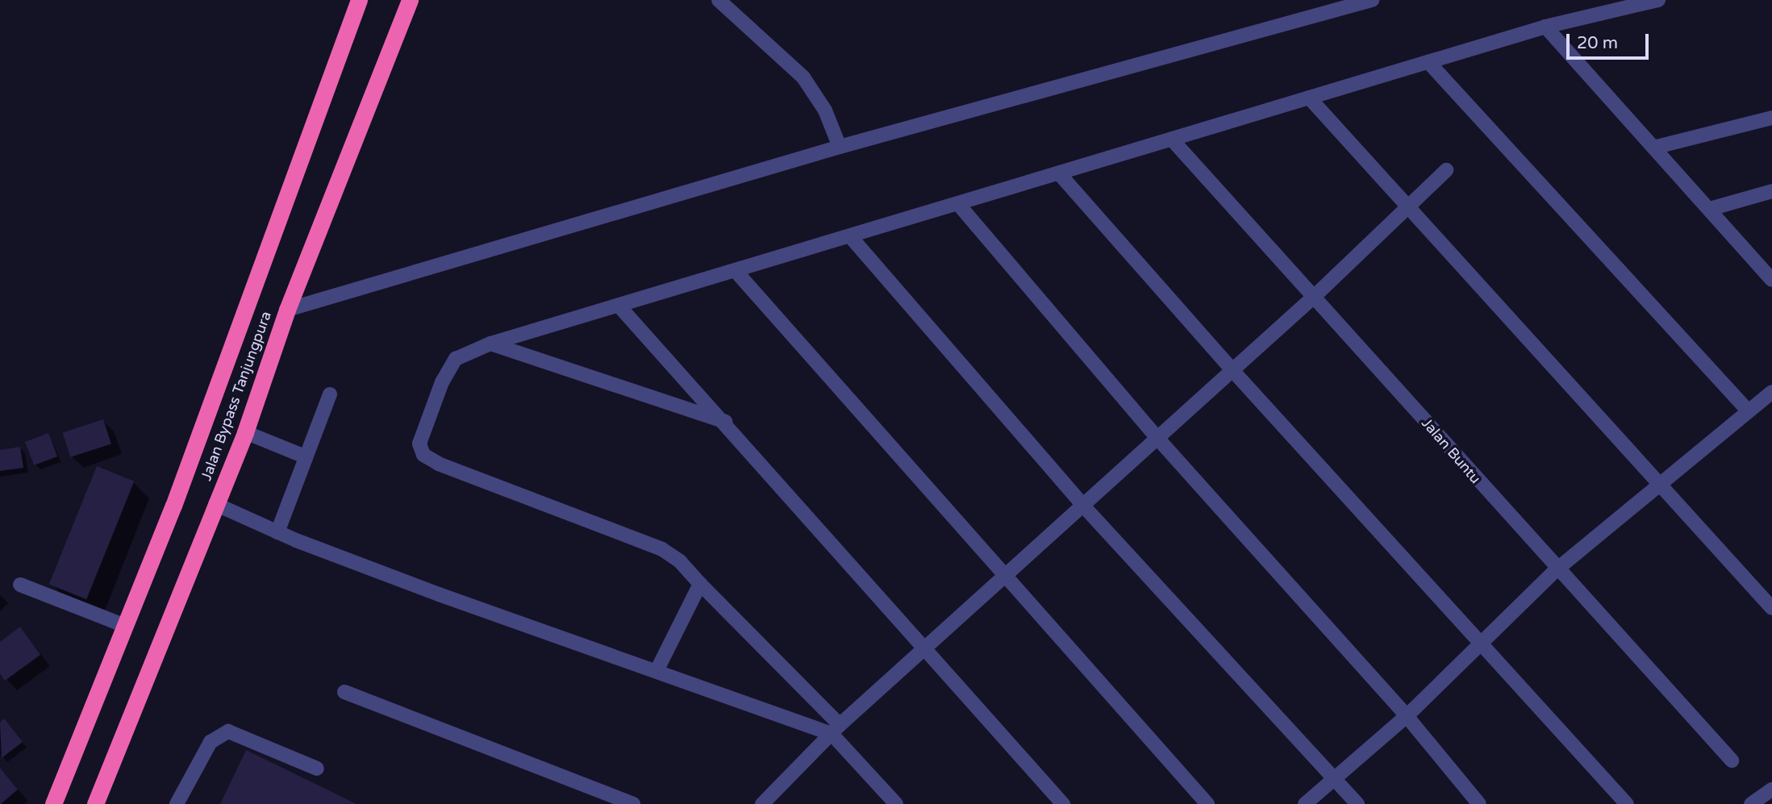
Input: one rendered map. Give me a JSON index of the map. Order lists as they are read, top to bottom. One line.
{"streets":{"highway":["Jalan Bypass Tanjungpura"],"street":["Jalan Buntu"]},"scale_bar":"20 m"}
